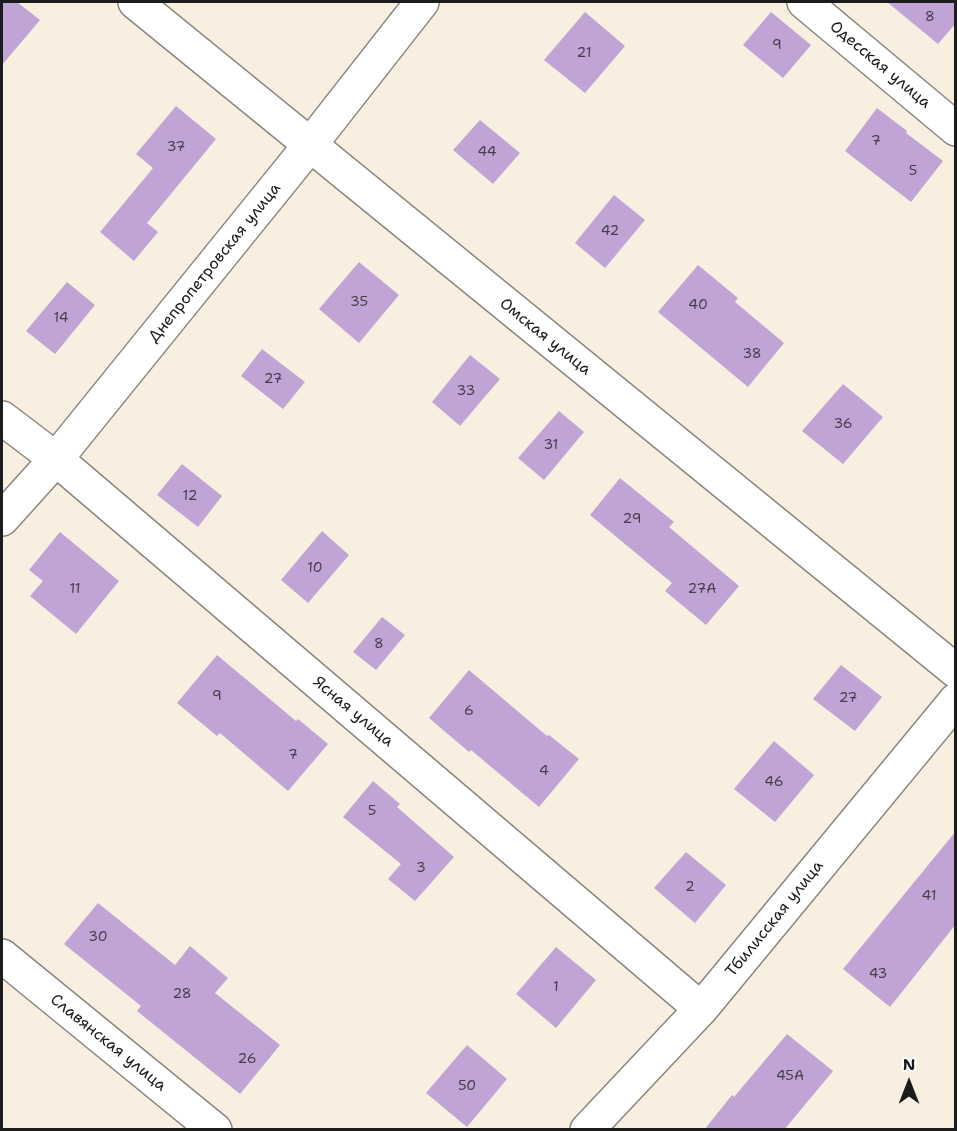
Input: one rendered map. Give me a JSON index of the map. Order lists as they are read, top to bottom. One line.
{"streets":{"street":["Одесская улица","Днепропетровская улица","Омская улица","Ясная улица","Тбилисская улица","Славянская улица"]},"crossings":[["Днепропетровская улица","Омская улица"],["Днепропетровская улица","Ясная улица"],["Ясная улица","Тбилисская улица"]],"house_numbers":["8","9","21","7","37","44","5","42","35","40","14","38","27","33","36","31","12","29","10","11","27А","8","9","27","6","7","4","46","5","3","2","41","30","43","1","28","26","45А","50"],"north":"top"}
